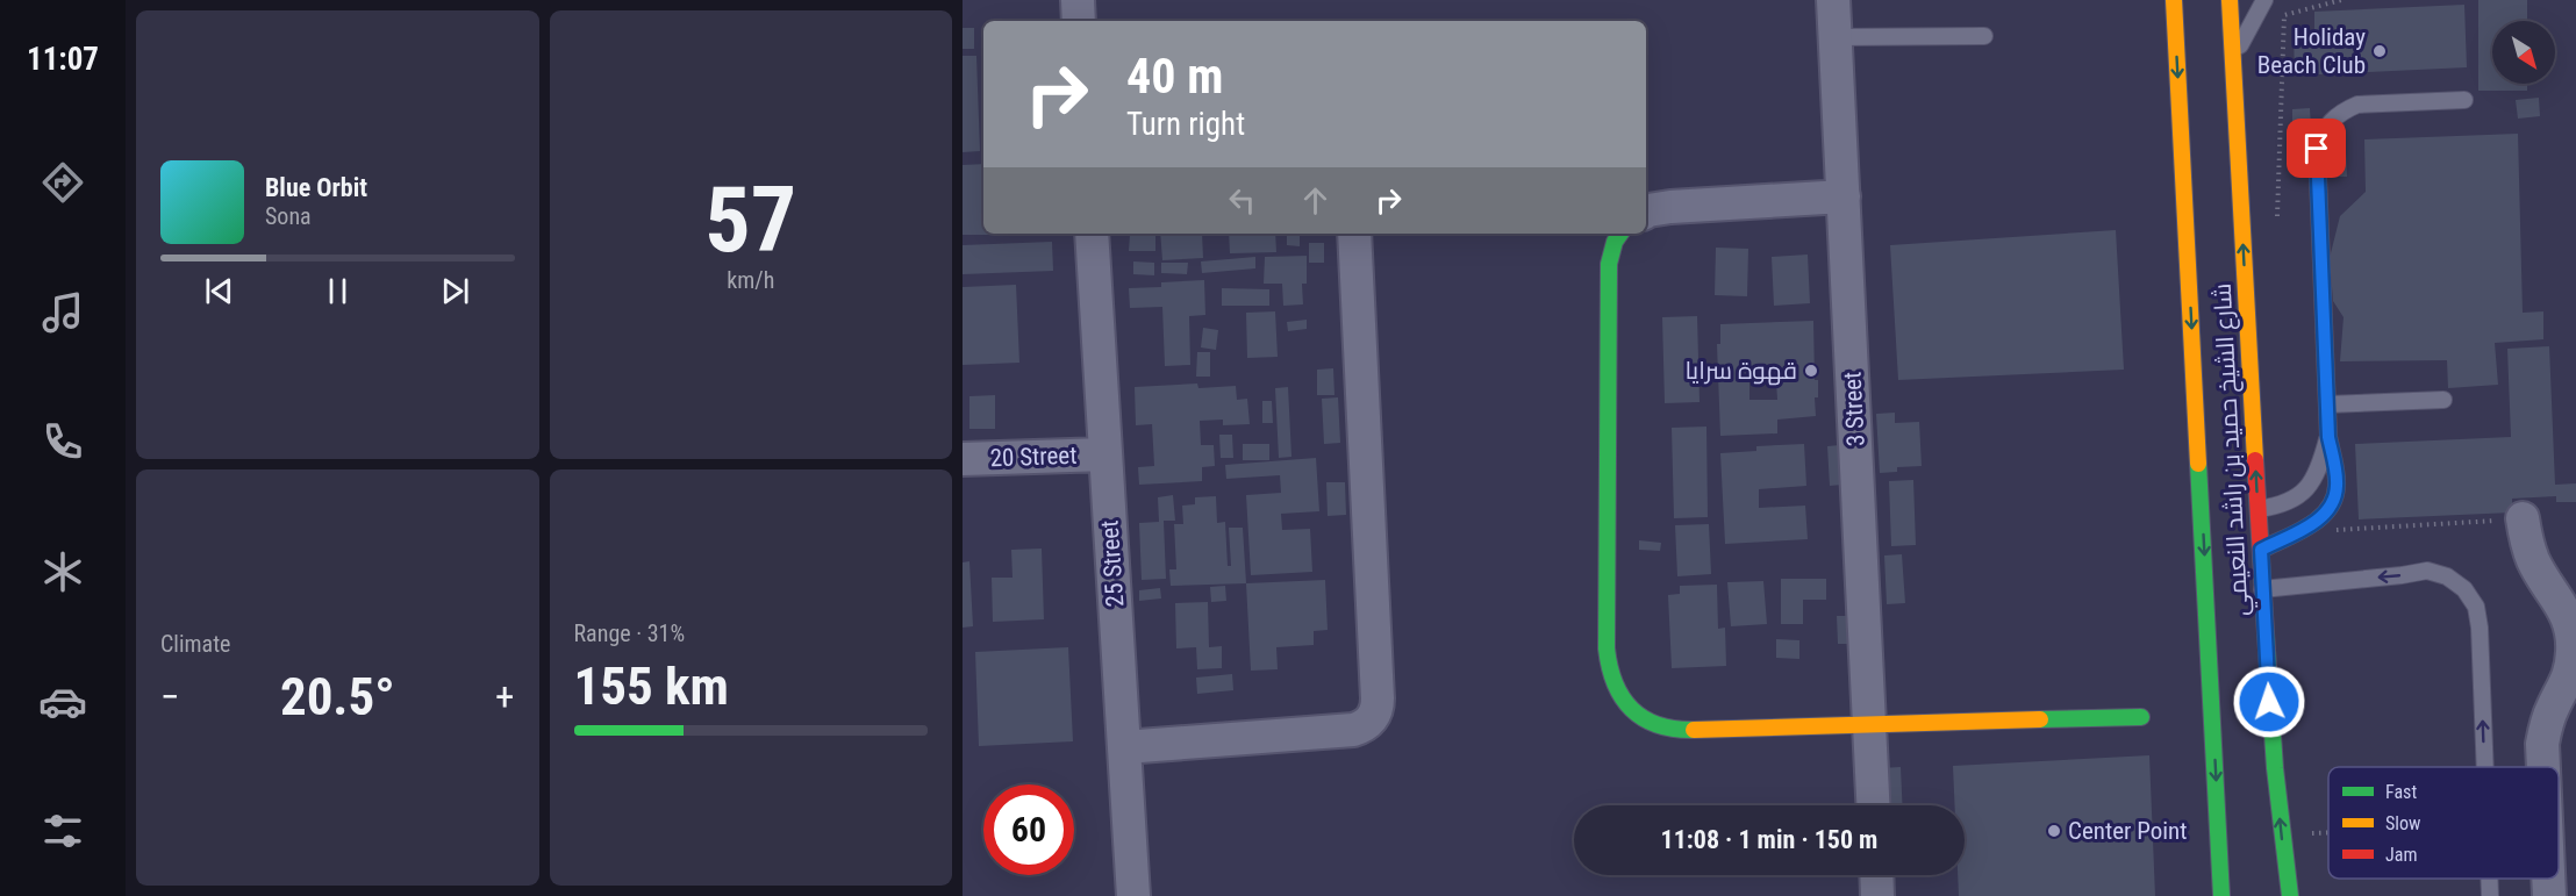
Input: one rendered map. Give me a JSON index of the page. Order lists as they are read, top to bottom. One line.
{"streets":{"main road":["شارع الشيخ حميد بن راشد النعيمي"],"street":["3 Street","20 Street","25 Street"]},"crossings":[["20 Street","25 Street"]],"places":["Holiday Beach Club","قهوة سرايا","Center Point"],"legend":["Fast","Slow","Jam"],"north":"bottom right","page":{"tabs":"11:07","tile":[["57","km/h"],"Climate",["Range · 31%","155 km"]],"turn":["40 m","Turn right"],"song":["Blue Orbit","Sona"],"heat":["−","20.5°","+"],"limit":"60","trip":"11:08 · 1 min · 150 m"}}
